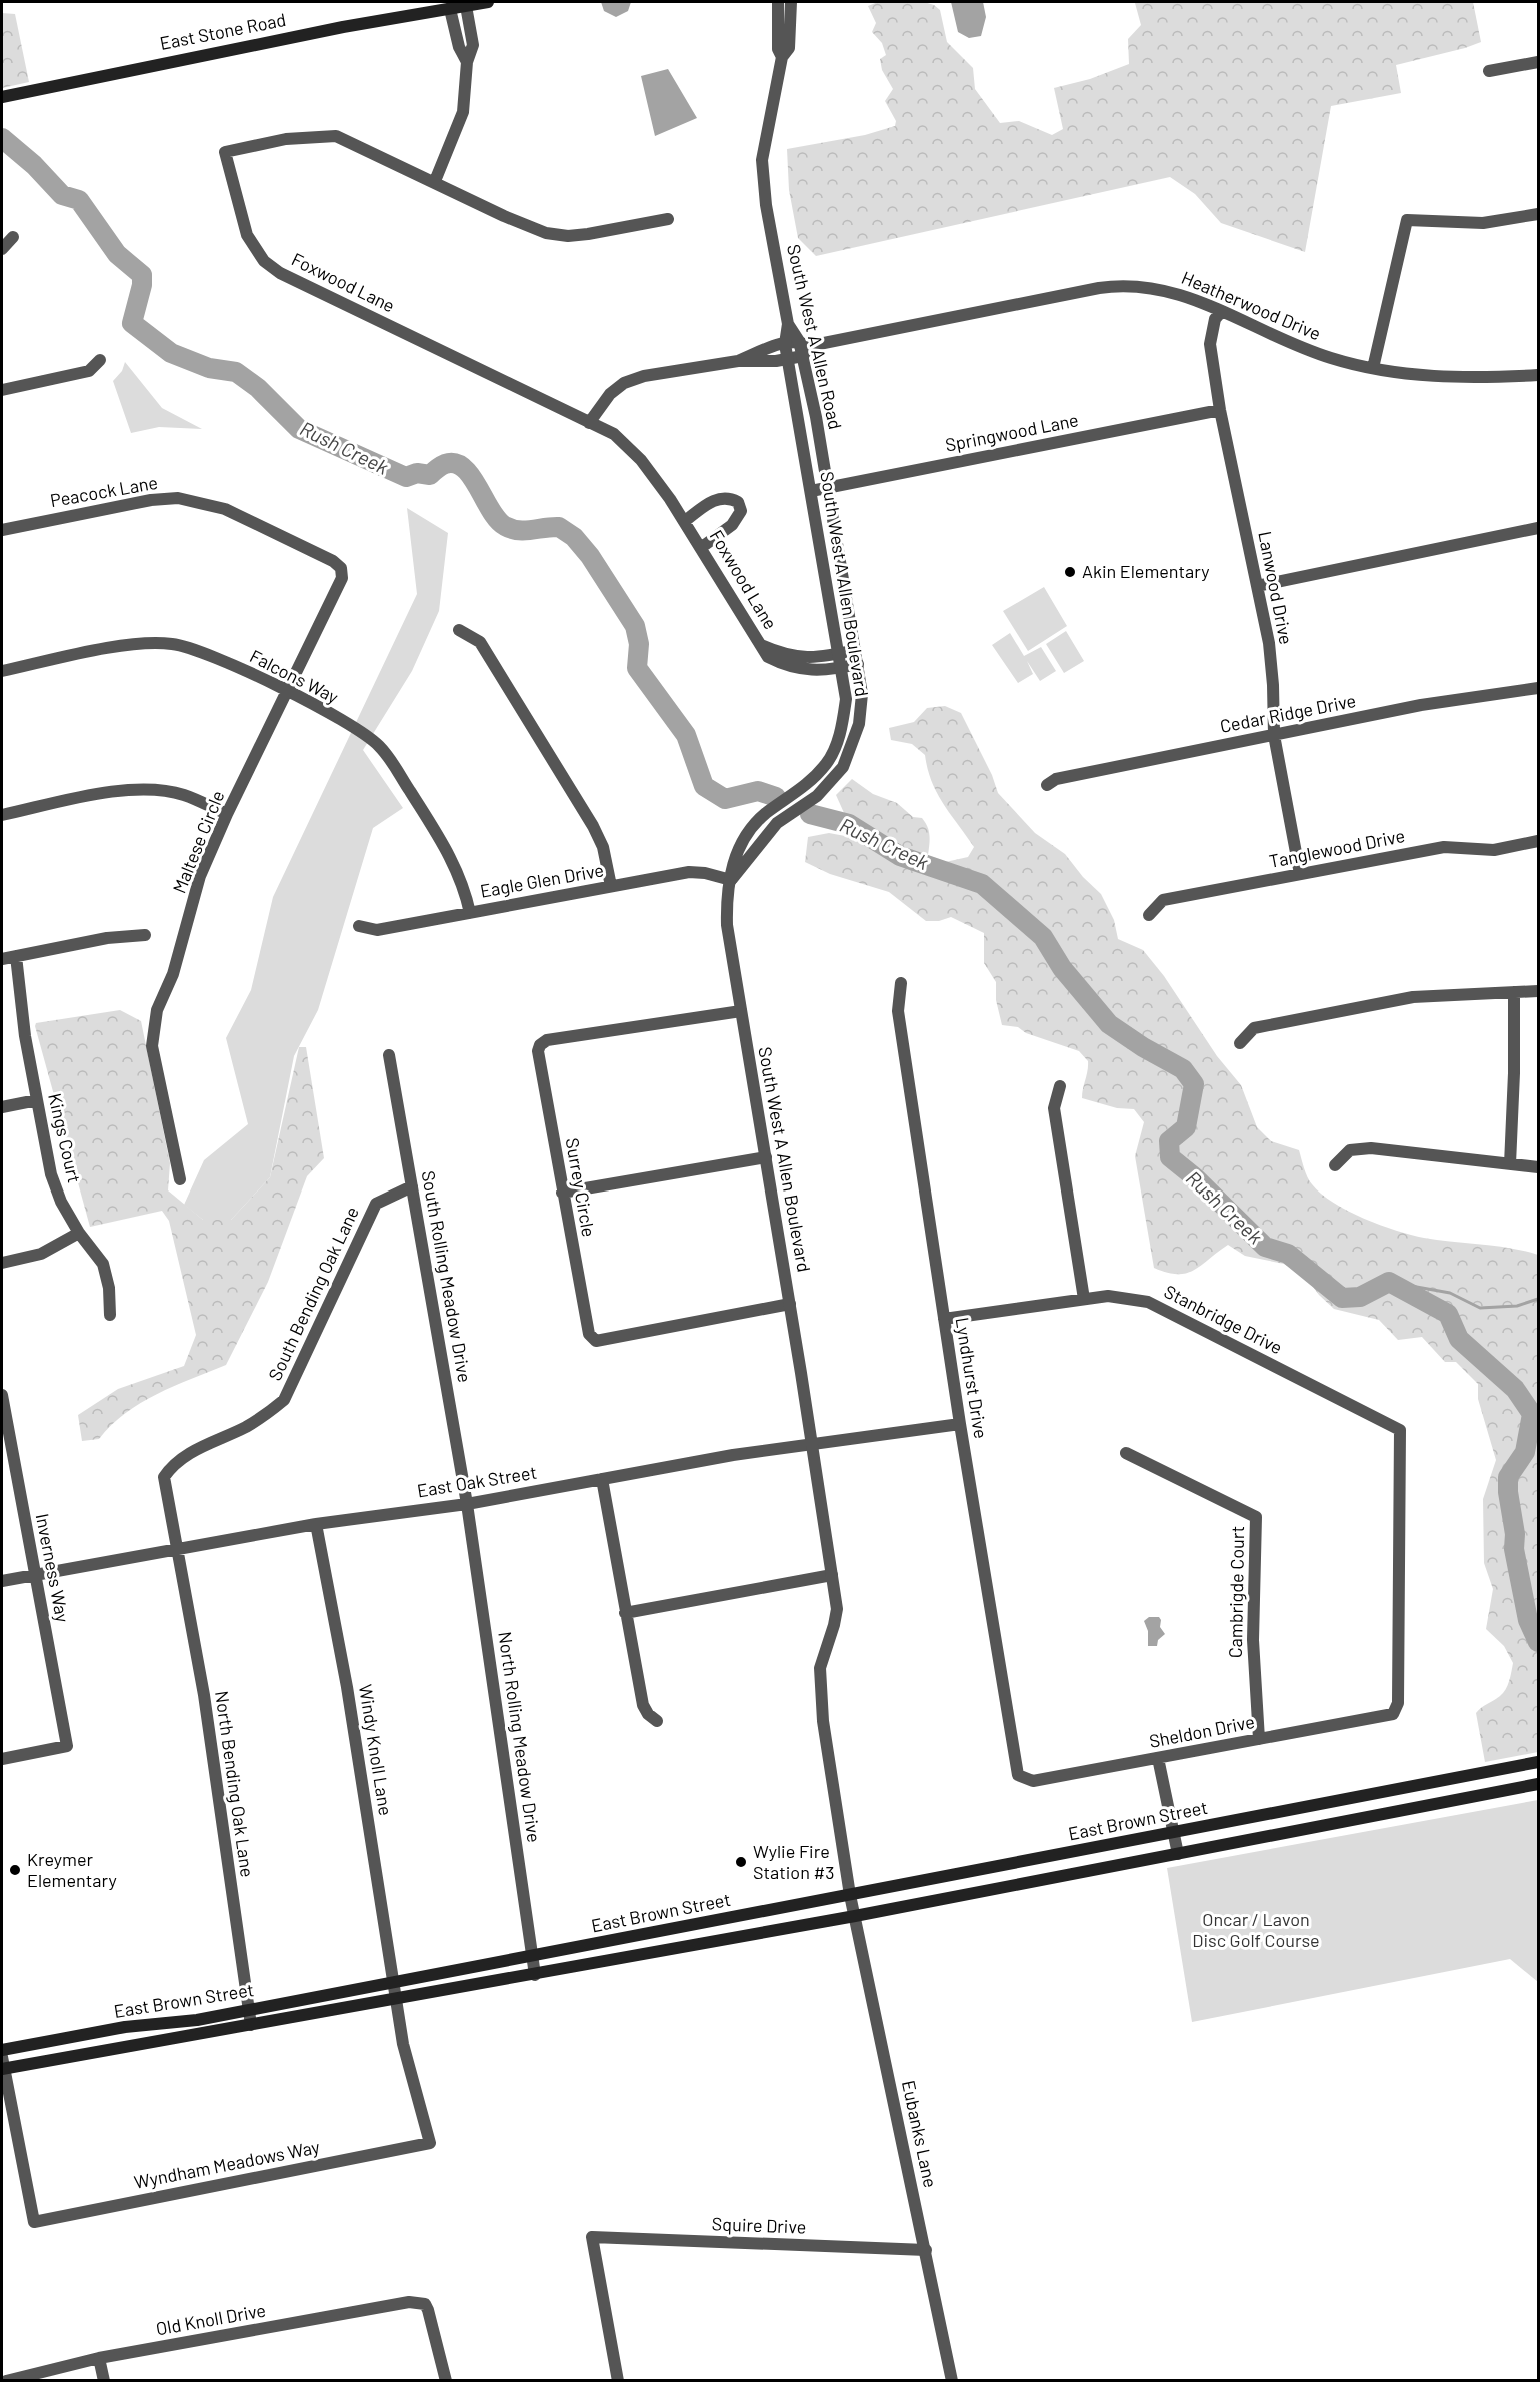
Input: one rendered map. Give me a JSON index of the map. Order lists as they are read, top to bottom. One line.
{"streets":{"main road":["East Stone Road","East Brown Street"],"street":["Foxwood Lane","Heatherwood Drive","South West A Allen Road","Springwood Lane","Peacock Lane","South West A Allen Boulevard","Lanwood Drive","Falcons Way","Cedar Ridge Drive","Maltese Circle","Tanglewood Drive","Eagle Glen Drive","Kings Court","Surrey Circle","South Rolling Meadow Drive","South Bending Oak Lane","Stanbridge Drive","Lyndhurst Drive","East Oak Street","Inverness Way","Cambrigde Court","Sheldon Drive","North Rolling Meadow Drive","Windy Knoll Lane","North Bending Oak Lane","Eubanks Lane","Wyndham Meadows Way","Squire Drive","Old Knoll Drive"]},"crossings":[["Foxwood Lane","Heatherwood Drive"],["Foxwood Lane","South West A Allen Road"],["Foxwood Lane","South West A Allen Boulevard"],["Heatherwood Drive","South West A Allen Road"],["Heatherwood Drive","South West A Allen Boulevard"],["Heatherwood Drive","Lanwood Drive"],["South West A Allen Road","Springwood Lane"],["South West A Allen Road","South West A Allen Boulevard"],["Springwood Lane","South West A Allen Boulevard"],["Springwood Lane","Lanwood Drive"],["Peacock Lane","Maltese Circle"],["South West A Allen Boulevard","Eagle Glen Drive"],["South West A Allen Boulevard","Surrey Circle"],["South West A Allen Boulevard","East Oak Street"],["South West A Allen Boulevard","Eubanks Lane"],["Lanwood Drive","Cedar Ridge Drive"],["Lanwood Drive","Tanglewood Drive"],["Falcons Way","Maltese Circle"],["Falcons Way","Eagle Glen Drive"],["South Rolling Meadow Drive","South Bending Oak Lane"],["South Rolling Meadow Drive","East Oak Street"],["South Rolling Meadow Drive","North Rolling Meadow Drive"],["South Bending Oak Lane","East Oak Street"],["South Bending Oak Lane","North Bending Oak Lane"],["Stanbridge Drive","Lyndhurst Drive"],["Stanbridge Drive","Sheldon Drive"],["Lyndhurst Drive","East Oak Street"],["Lyndhurst Drive","Sheldon Drive"],["East Oak Street","Inverness Way"],["East Oak Street","North Rolling Meadow Drive"],["East Oak Street","Windy Knoll Lane"],["East Oak Street","North Bending Oak Lane"],["Cambrigde Court","Sheldon Drive"],["North Rolling Meadow Drive","East Brown Street"],["Windy Knoll Lane","East Brown Street"],["Windy Knoll Lane","Wyndham Meadows Way"],["North Bending Oak Lane","East Brown Street"],["East Brown Street","Eubanks Lane"],["East Brown Street","Wyndham Meadows Way"],["Eubanks Lane","Squire Drive"]],"water":["Rush Creek"],"parks":["Oncar / Lavon Disc Golf Course"],"places":["Akin Elementary","Wylie Fire Station #3","Kreymer Elementary"]}
